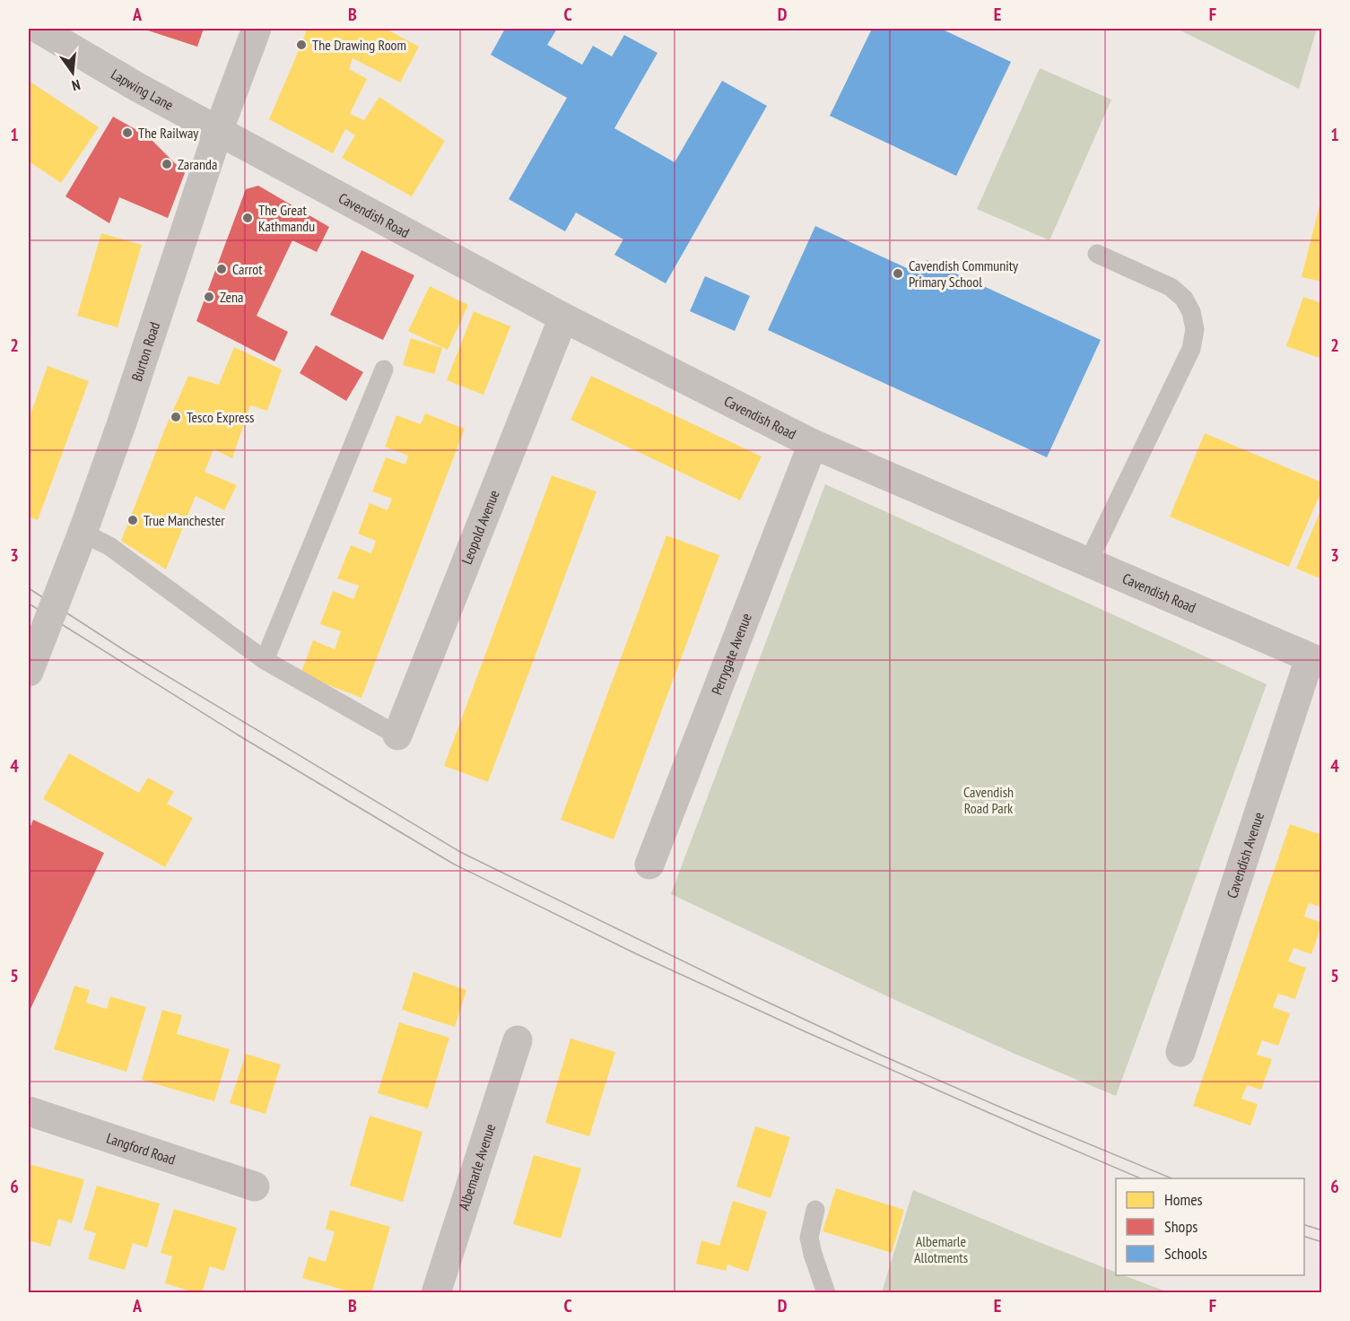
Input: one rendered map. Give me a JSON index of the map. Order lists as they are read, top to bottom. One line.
{"streets":{"street":["Lapwing Lane","Cavendish Road","Burton Road","Leopold Avenue","Perrygate Avenue","Cavendish Avenue","Langford Road","Albemarle Avenue"]},"crossings":[["Lapwing Lane","Cavendish Road"],["Lapwing Lane","Burton Road"],["Cavendish Road","Burton Road"],["Cavendish Road","Leopold Avenue"],["Cavendish Road","Perrygate Avenue"],["Cavendish Road","Cavendish Avenue"]],"parks":["Cavendish Road Park","Albemarle Allotments"],"places":["The Drawing Room","The Railway","Zaranda","The Great Kathmandu","Carrot","Cavendish Community Primary School","Zena","Tesco Express","True Manchester"],"legend":["Homes","Shops","Schools"],"north":"bottom","grid":{"columns":["A","B","C","D","E","F"],"rows":["1","2","3","4","5","6"]}}
